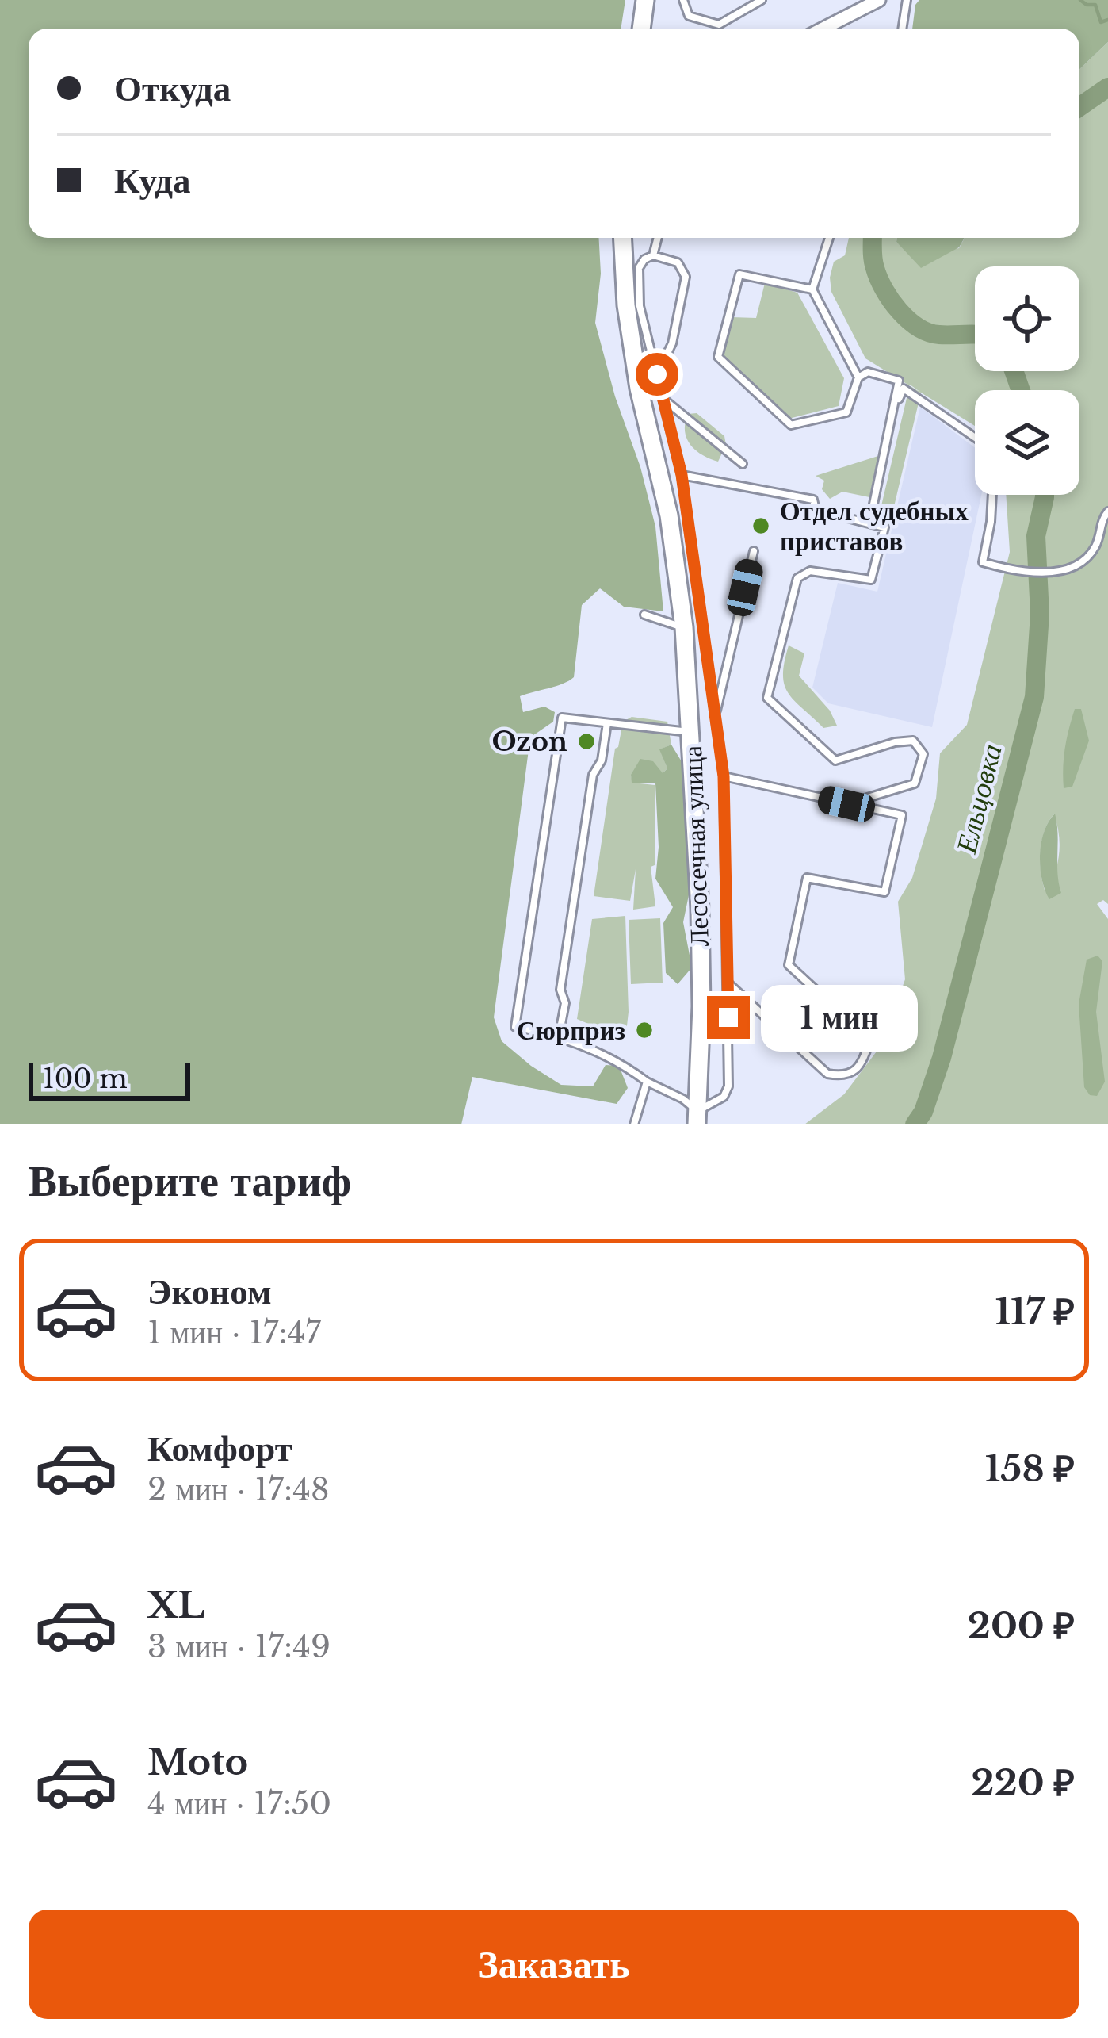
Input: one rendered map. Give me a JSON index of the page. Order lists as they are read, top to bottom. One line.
{"streets":{"street":["Лесосечная улица"]},"water":["Ельцовка"],"places":["Отдел судебных приставов","Ozon","Сюрприз"],"scale_bar":"100 m","page":{"banner":["Откуда","Куда"],"bubble":"1 мин","scale":"100 m","heading":"Выберите тариф","list":[{"name":"Эконом","note":"1 мин · 17:47","value":"117 ₽"},{"name":"Комфорт","note":"2 мин · 17:48","value":"158 ₽"},{"name":"XL","note":"3 мин · 17:49","value":"200 ₽"},{"name":"Moto","note":"4 мин · 17:50","value":"220 ₽"}],"buttons":"Заказать"}}
